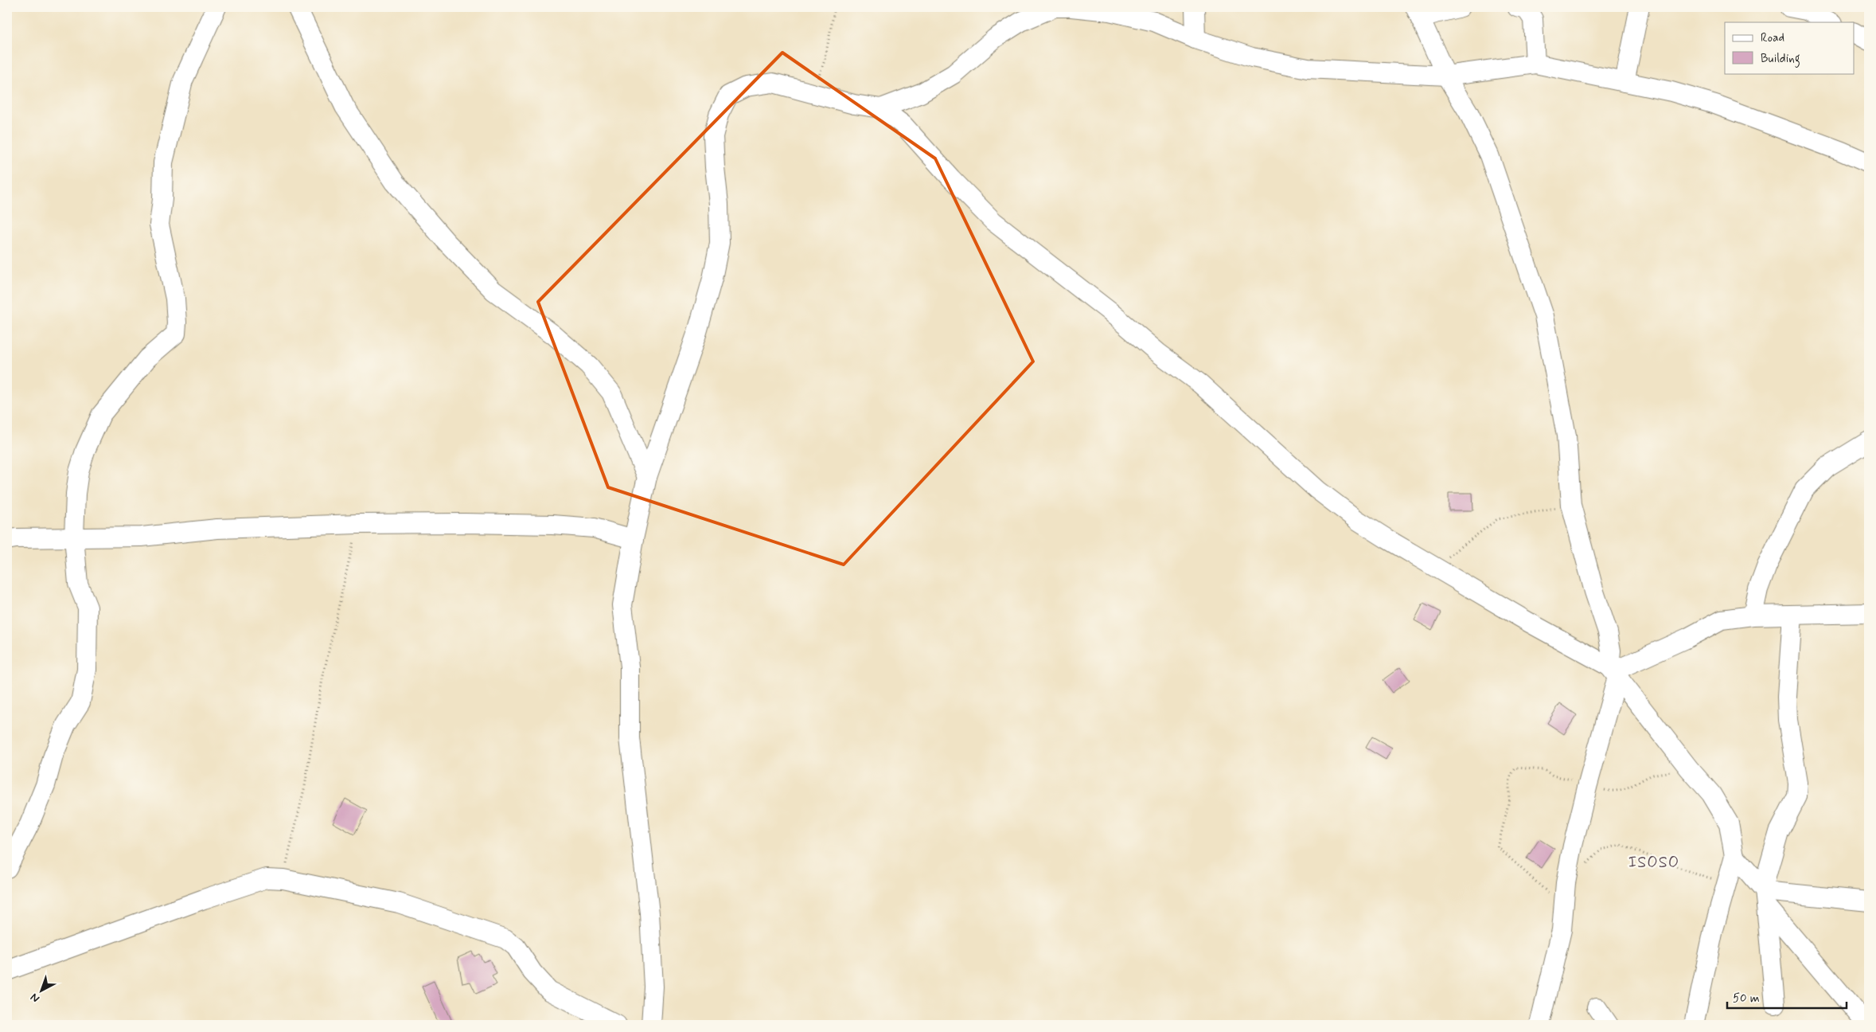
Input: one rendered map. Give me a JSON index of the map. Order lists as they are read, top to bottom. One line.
{"districts":["ISOSO"],"legend":["Road","Building"],"scale_bar":"50 m","north":"bottom left"}
